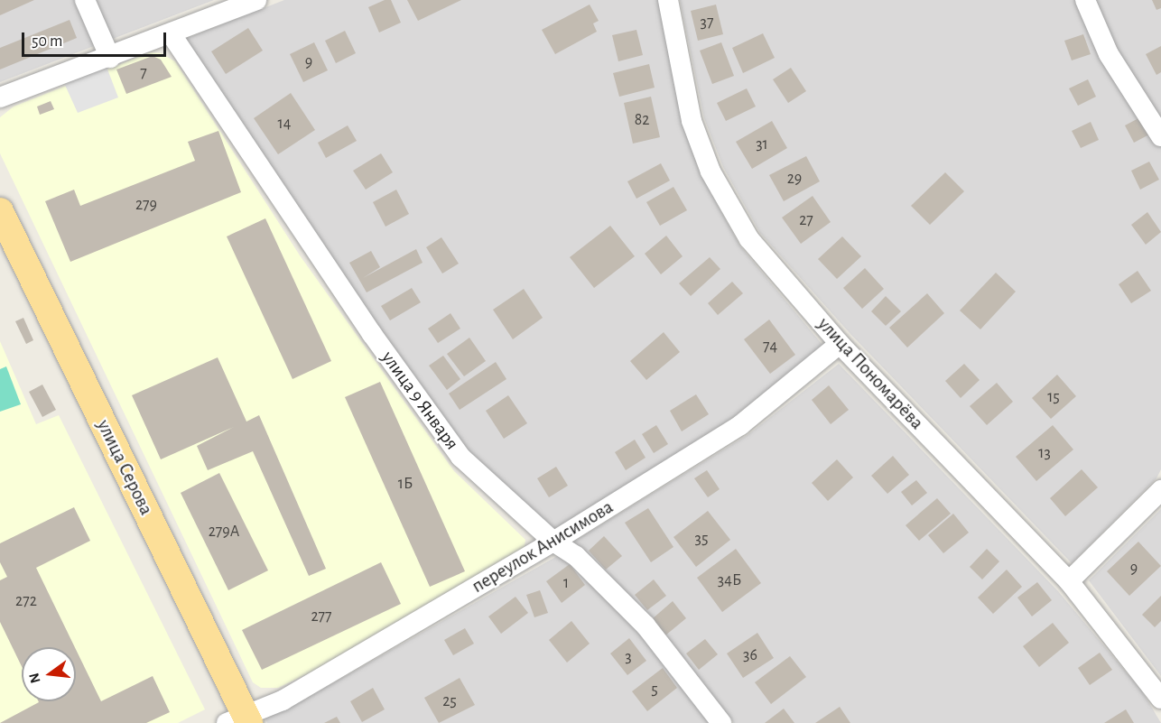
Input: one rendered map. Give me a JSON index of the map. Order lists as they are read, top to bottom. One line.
{"streets":{"main road":["улица Серова"],"street":["улица Пономарёва","улица 9 Января","переулок Анисимова"]},"crossings":[["улица Пономарёва","переулок Анисимова"],["улица 9 Января","переулок Анисимова"],["улица Серова","переулок Анисимова"]],"house_numbers":["37","9","7","82","14","31","29","279","27","74","15","13","1Б","279А","35","9","34Б","1","272","277","36","3","5","25"],"scale_bar":"50 m","north":"left"}
